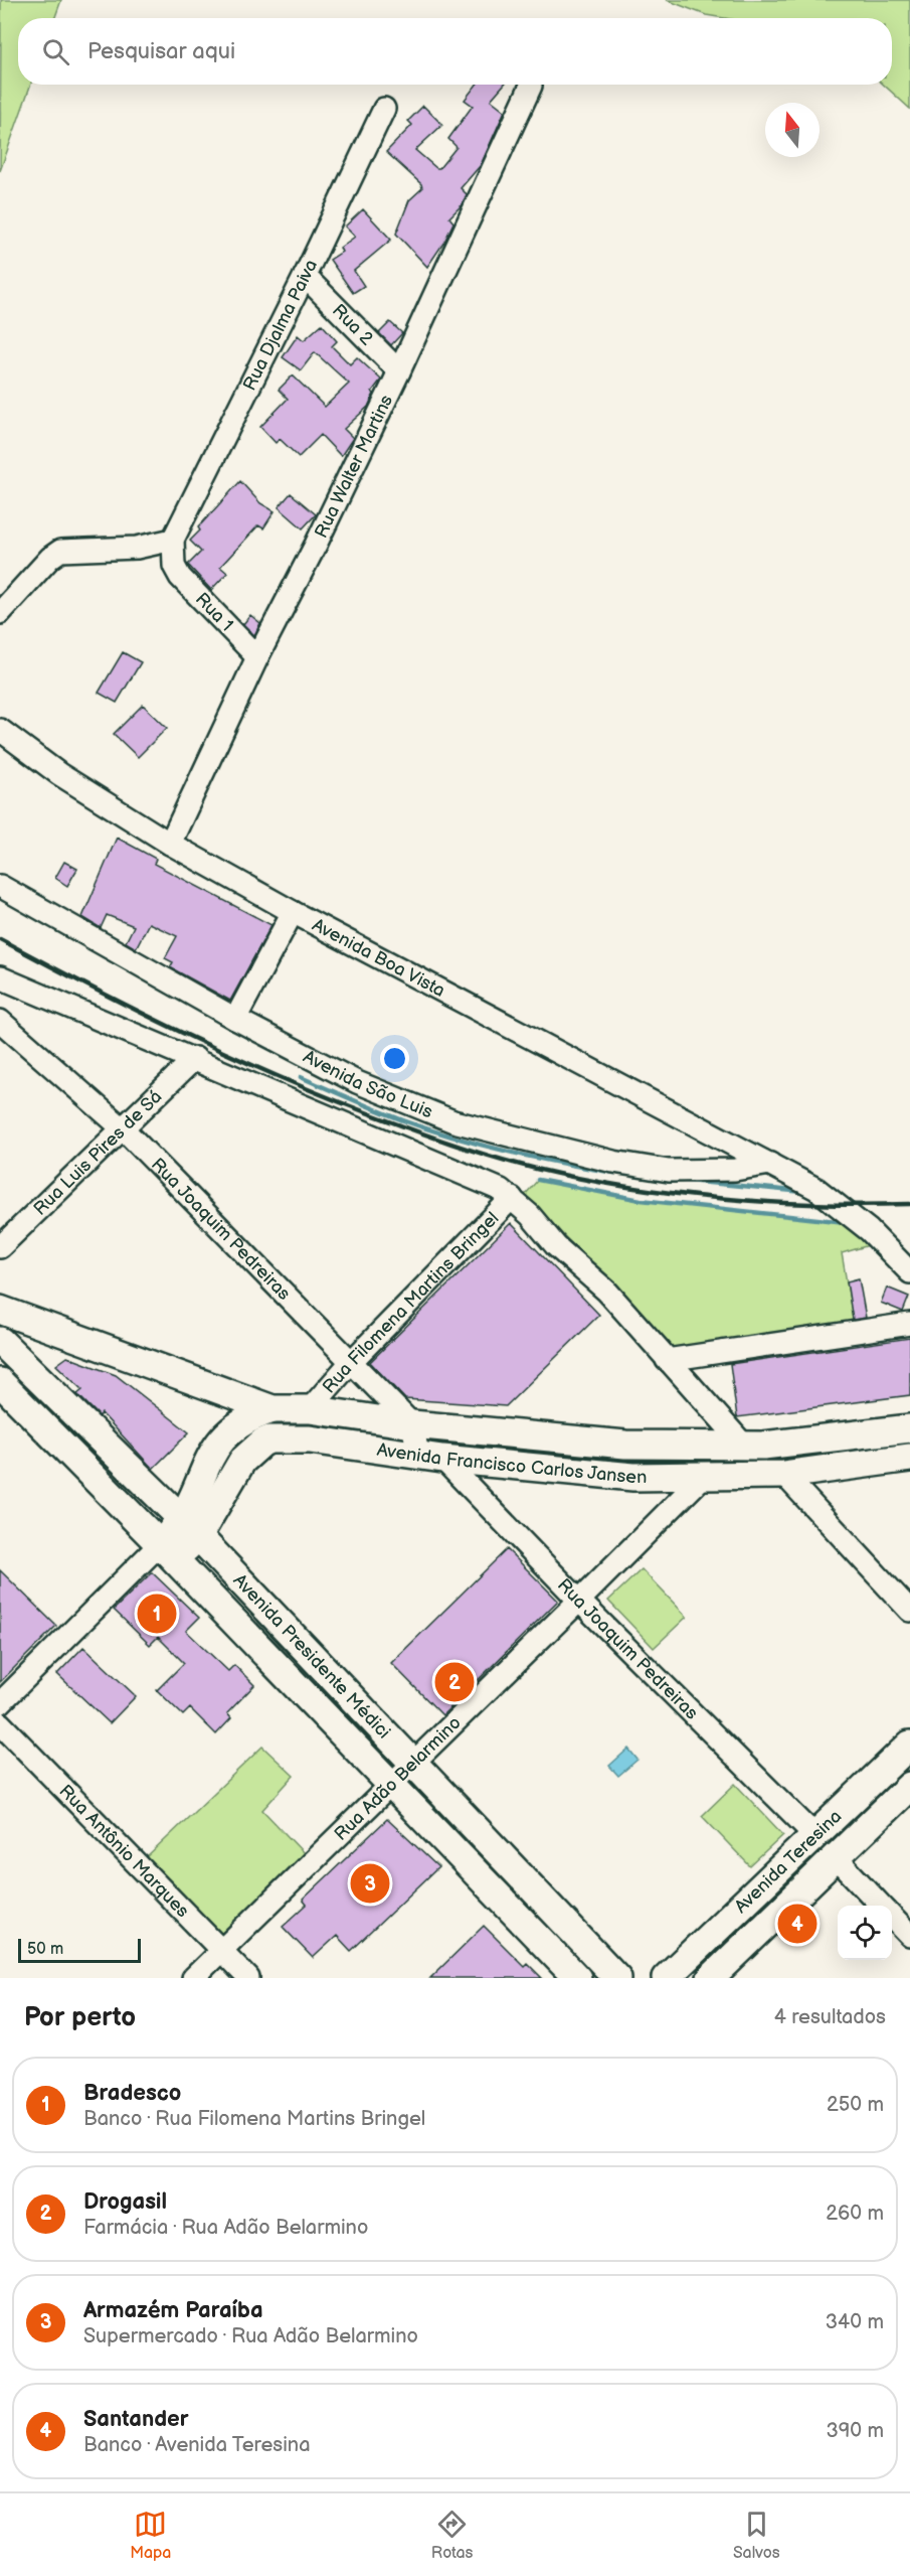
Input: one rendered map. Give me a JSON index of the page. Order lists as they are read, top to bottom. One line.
{"streets":{"main road":["Avenida Francisco Carlos Jansen","Avenida Presidente Médici","Avenida Teresina"],"street":["Rua 2","Rua Djalma Paiva","Rua Walter Martins","Rua 1","Avenida Boa Vista","Avenida São Luis","Rua Luis Pires de Sá","Rua Joaquim Pedreiras","Rua Filomena Martins Bringel","Rua Adão Belarmino","Rua Antônio Marques"]},"crossings":[["Rua 2","Rua Djalma Paiva"],["Rua 2","Rua Walter Martins"],["Rua Djalma Paiva","Rua 1"],["Rua Walter Martins","Rua 1"],["Rua Walter Martins","Avenida Boa Vista"],["Avenida Boa Vista","Avenida São Luis"],["Rua Luis Pires de Sá","Rua Joaquim Pedreiras"],["Rua Joaquim Pedreiras","Rua Filomena Martins Bringel"],["Rua Joaquim Pedreiras","Avenida Francisco Carlos Jansen"],["Rua Joaquim Pedreiras","Rua Adão Belarmino"],["Rua Joaquim Pedreiras","Avenida Teresina"],["Rua Filomena Martins Bringel","Avenida Francisco Carlos Jansen"],["Avenida Francisco Carlos Jansen","Avenida Presidente Médici"],["Avenida Francisco Carlos Jansen","Rua Adão Belarmino"],["Avenida Presidente Médici","Rua Adão Belarmino"],["Rua Adão Belarmino","Rua Antônio Marques"]],"scale_bar":"50 m","north":"top","page":{"search":"Pesquisar aqui","pins":["1","2","3","4"],"scale":"50 m","heading":["Por perto","4 resultados"],"list":[{"mark":"1","name":"Bradesco","note":"Banco · Rua Filomena Martins Bringel","value":"250 m"},{"mark":"2","name":"Drogasil","note":"Farmácia · Rua Adão Belarmino","value":"260 m"},{"mark":"3","name":"Armazém Paraíba","note":"Supermercado · Rua Adão Belarmino","value":"340 m"},{"mark":"4","name":"Santander","note":"Banco · Avenida Teresina","value":"390 m"}],"nav":["Mapa","Rotas","Salvos"]}}
